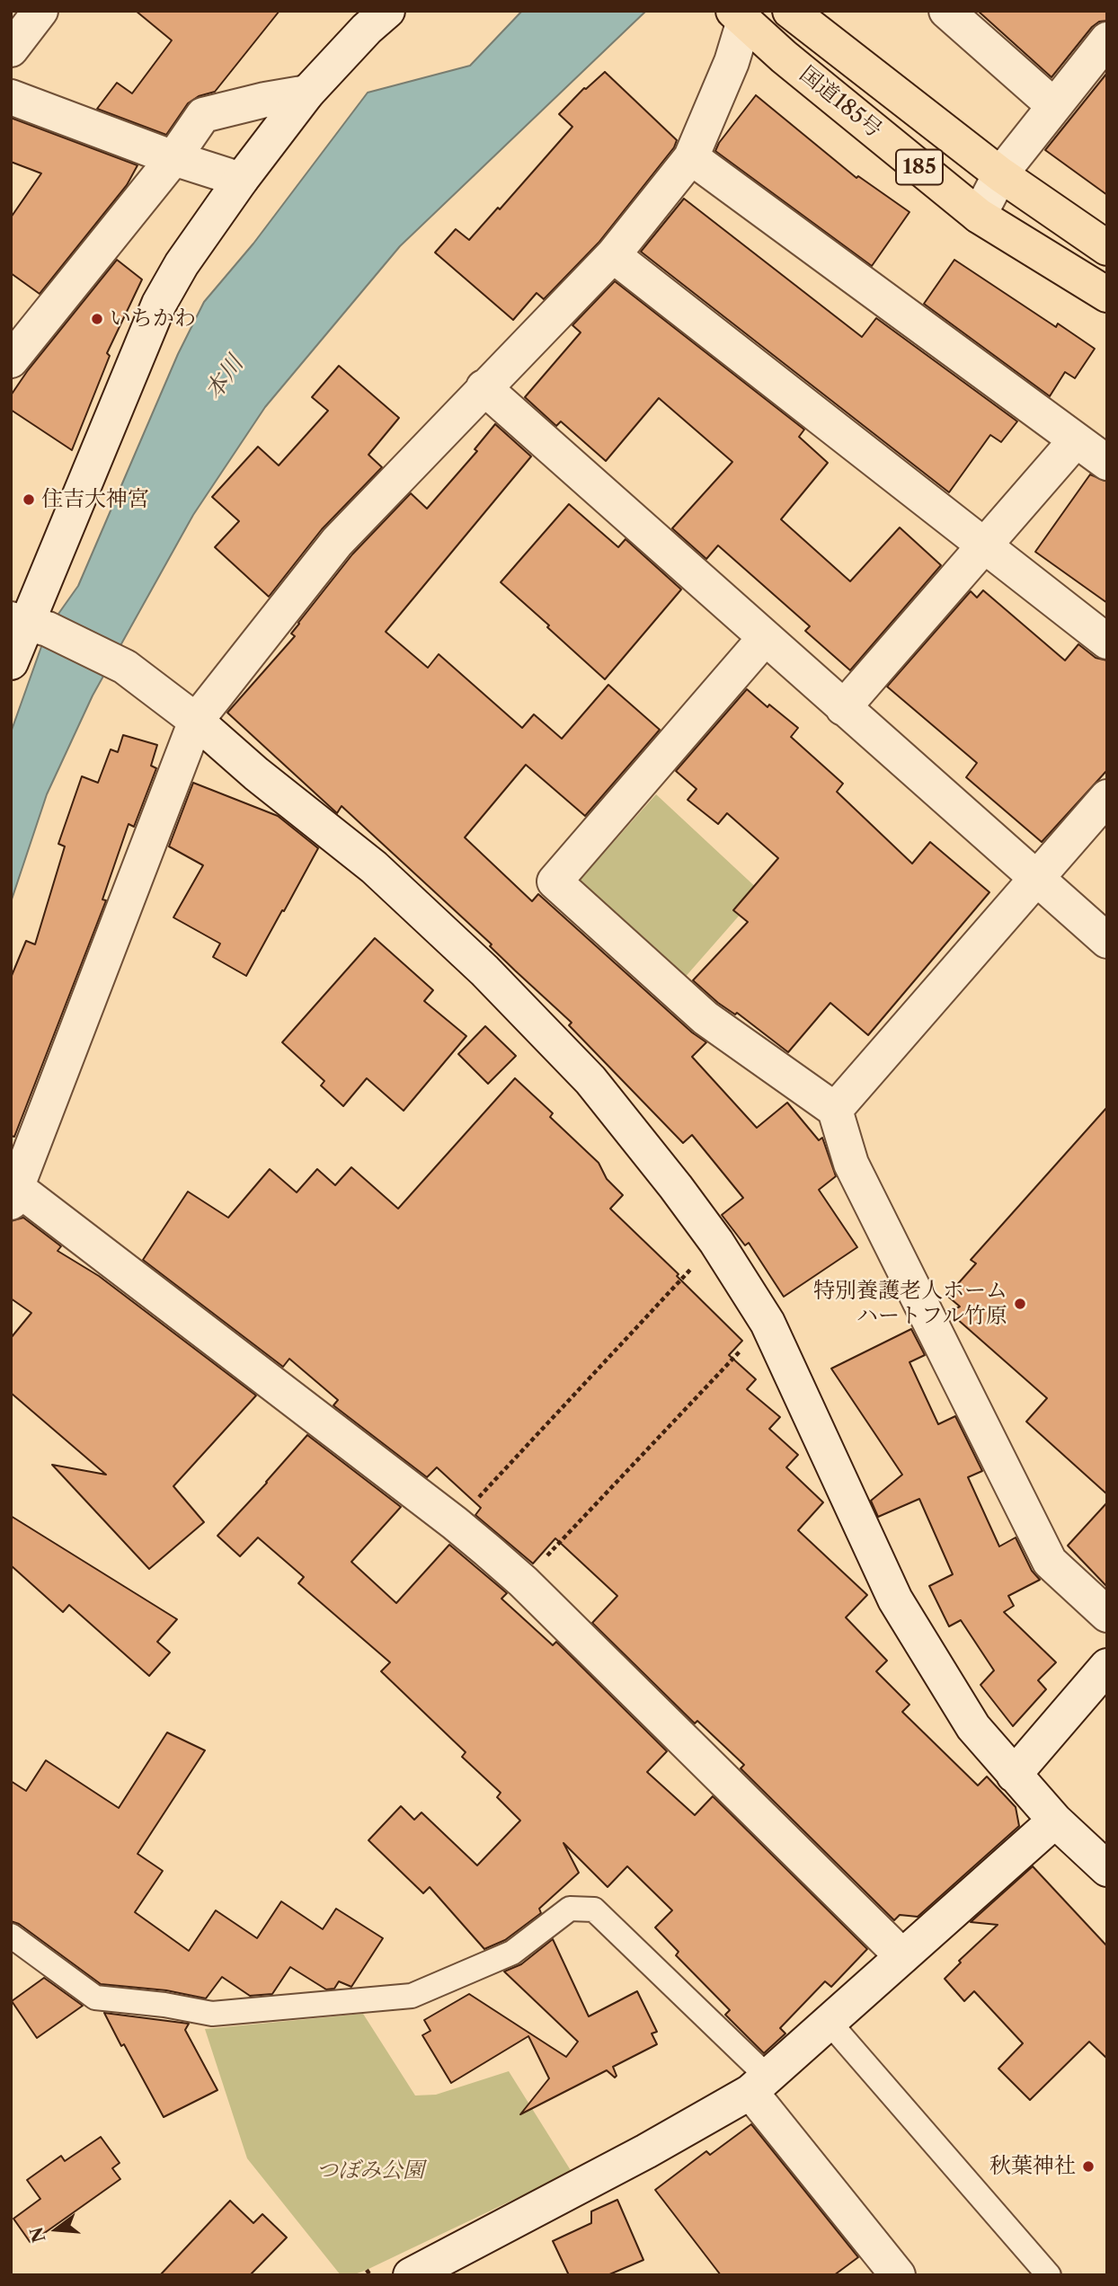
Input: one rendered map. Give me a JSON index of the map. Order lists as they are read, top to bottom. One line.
{"streets":{"highway":["国道185号","185"]},"water":["本川"],"parks":["つぼみ公園"],"places":["いちかわ","住吉大神宮","特別養護老人ホーム ハートフル竹原","秋葉神社"],"north":"left"}
